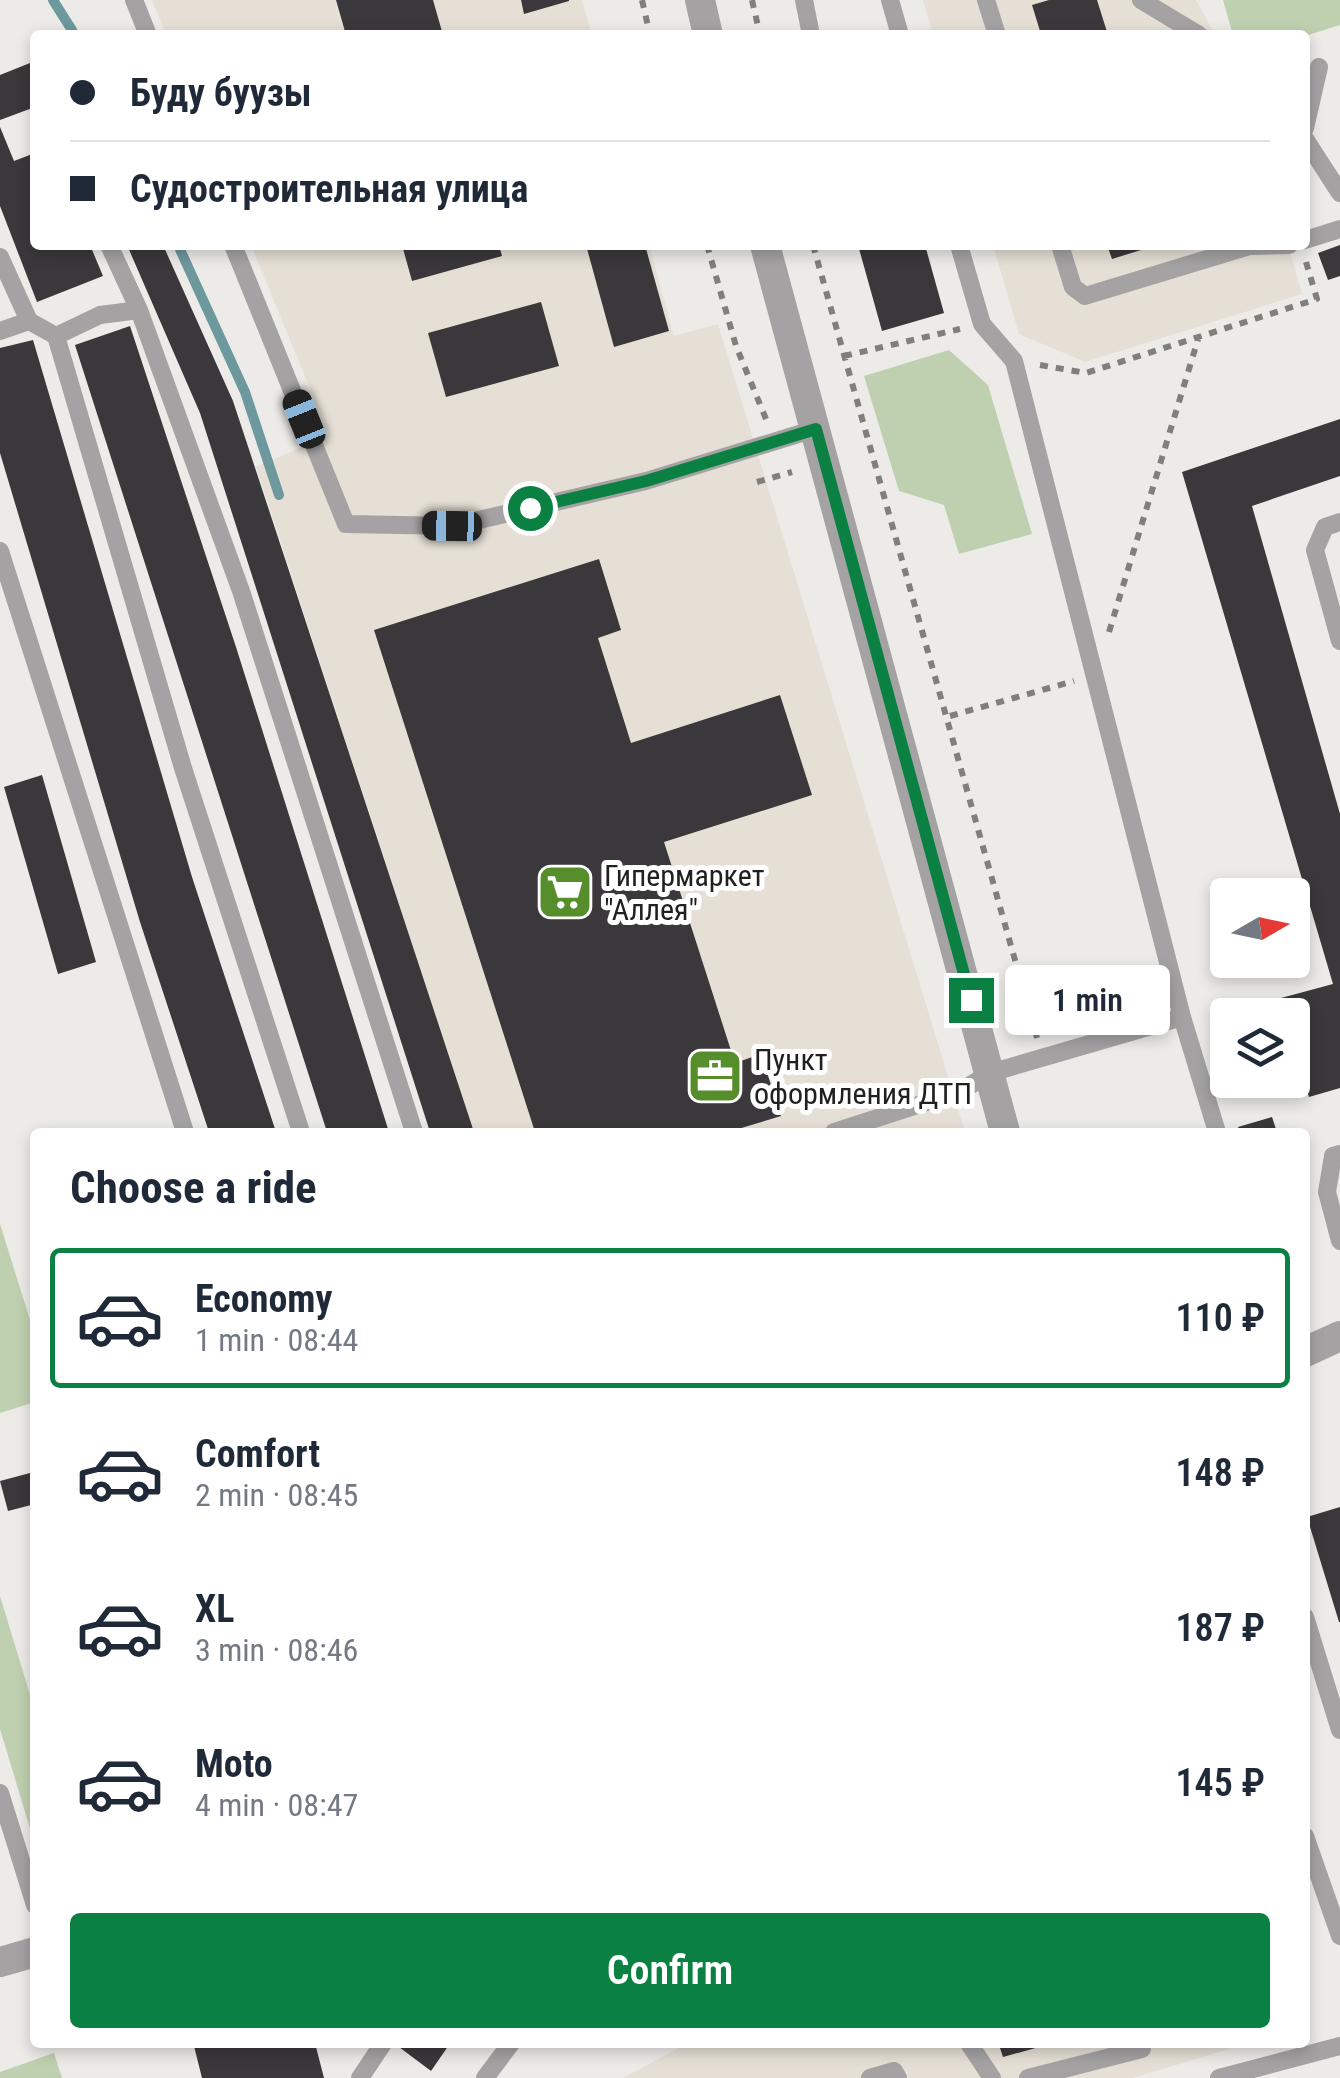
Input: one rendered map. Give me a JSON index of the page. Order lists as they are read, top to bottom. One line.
{"places":{"supermarket":["Гипермаркет \"Аллея\""],"office":["Пункт оформления ДТП"]},"north":"right","page":{"banner":["Буду буузы","Судостроительная улица"],"bubble":"1 min","heading":"Choose a ride","list":[{"name":"Economy","note":"1 min · 08:44","value":"110 ₽"},{"name":"Comfort","note":"2 min · 08:45","value":"148 ₽"},{"name":"XL","note":"3 min · 08:46","value":"187 ₽"},{"name":"Moto","note":"4 min · 08:47","value":"145 ₽"}],"buttons":"Confirm"}}
